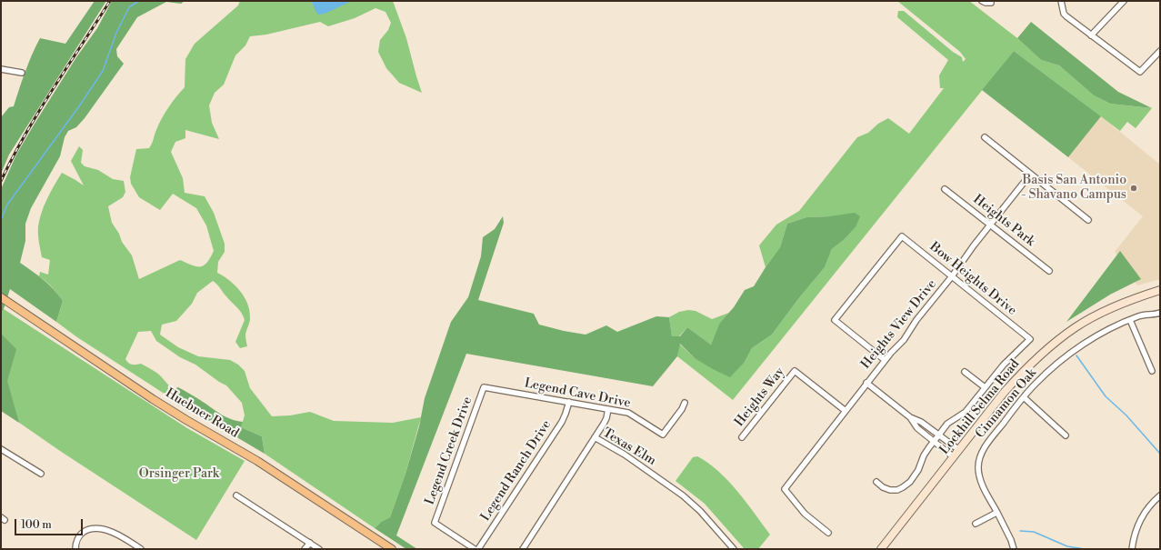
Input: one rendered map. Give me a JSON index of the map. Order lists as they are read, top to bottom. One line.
{"streets":{"main road":["Lockhill Selma Road","Huebner Road"],"street":["Heights Park","Bow Heights Drive","Heights View Drive","Legend Cave Drive","Heights Way","Cinnamon Oak","Texas Elm","Legend Creek Drive","Legend Ranch Drive"]},"crossings":[["Heights Park","Heights View Drive"],["Bow Heights Drive","Heights View Drive"],["Heights View Drive","Heights Way"],["Legend Cave Drive","Legend Creek Drive"],["Legend Cave Drive","Legend Ranch Drive"]],"parks":["Orsinger Park"],"places":["Basis San Antonio - Shavano Campus"],"scale_bar":"100 m"}
